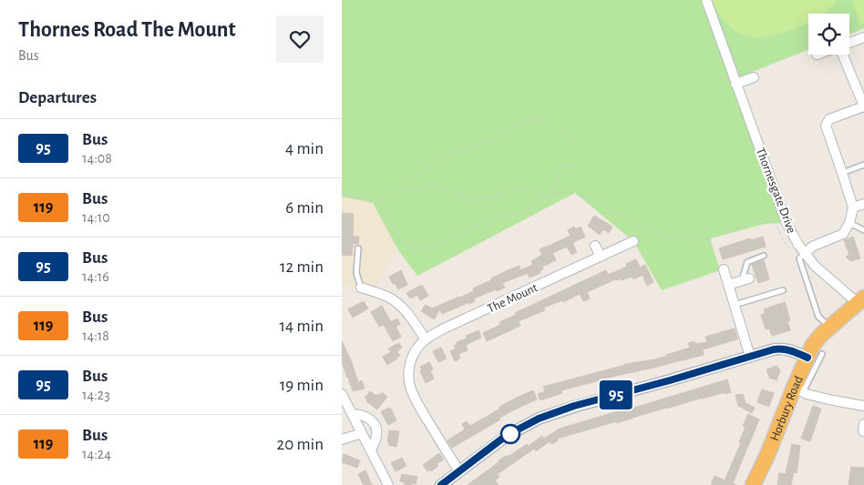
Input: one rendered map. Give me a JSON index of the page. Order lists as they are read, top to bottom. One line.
{"streets":{"highway":["Horbury Road"],"street":["Thornesgate Drive","The Mount"]},"crossings":[["Thornesgate Drive","Horbury Road"]],"lines":["bus line 95"],"page":{"heading":[["Thornes Road The Mount","Bus"],"Departures"],"on_map":"95","list":[{"mark":"95","name":"Bus","note":"14:08","value":"4 min"},{"mark":"119","name":"Bus","note":"14:10","value":"6 min"},{"mark":"95","name":"Bus","note":"14:16","value":"12 min"},{"mark":"119","name":"Bus","note":"14:18","value":"14 min"},{"mark":"95","name":"Bus","note":"14:23","value":"19 min"},{"mark":"119","name":"Bus","note":"14:24","value":"20 min"}]}}
